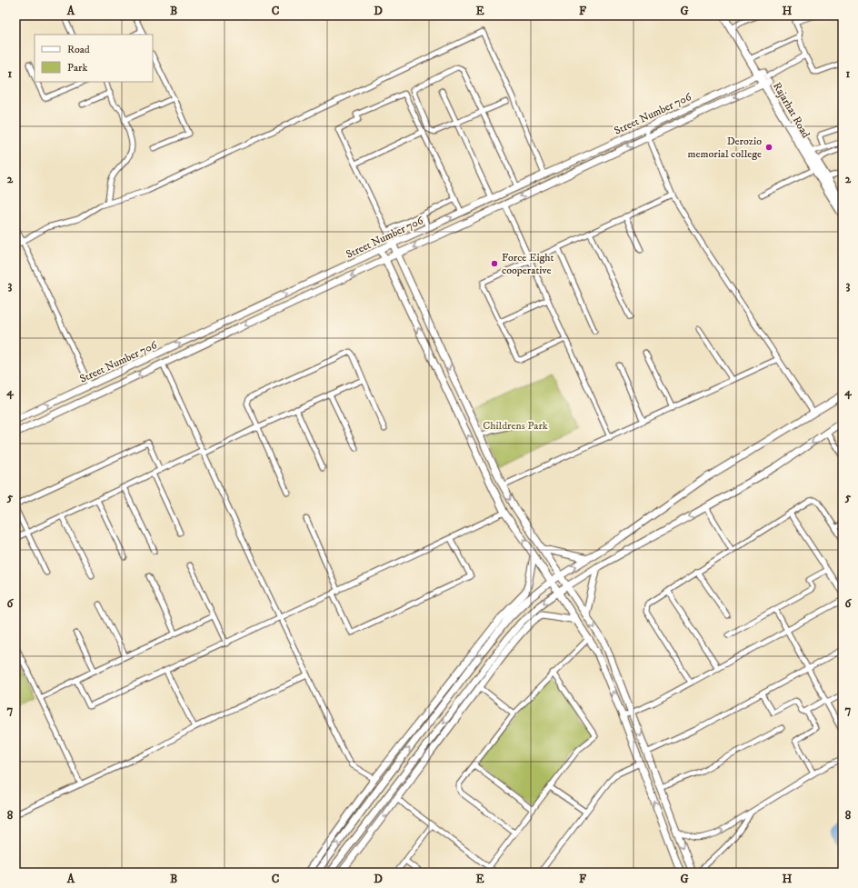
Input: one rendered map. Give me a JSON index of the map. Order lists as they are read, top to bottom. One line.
{"streets":{"main road":["Rajarhat Road"],"street":["Street Number 706"]},"crossings":[["Rajarhat Road","Street Number 706"]],"parks":["Childrens Park"],"places":["Derozio memorial college","Force Eight cooperative"],"legend":["Road","Park"],"grid":{"columns":["A","B","C","D","E","F","G","H"],"rows":["1","2","3","4","5","6","7","8"]}}
